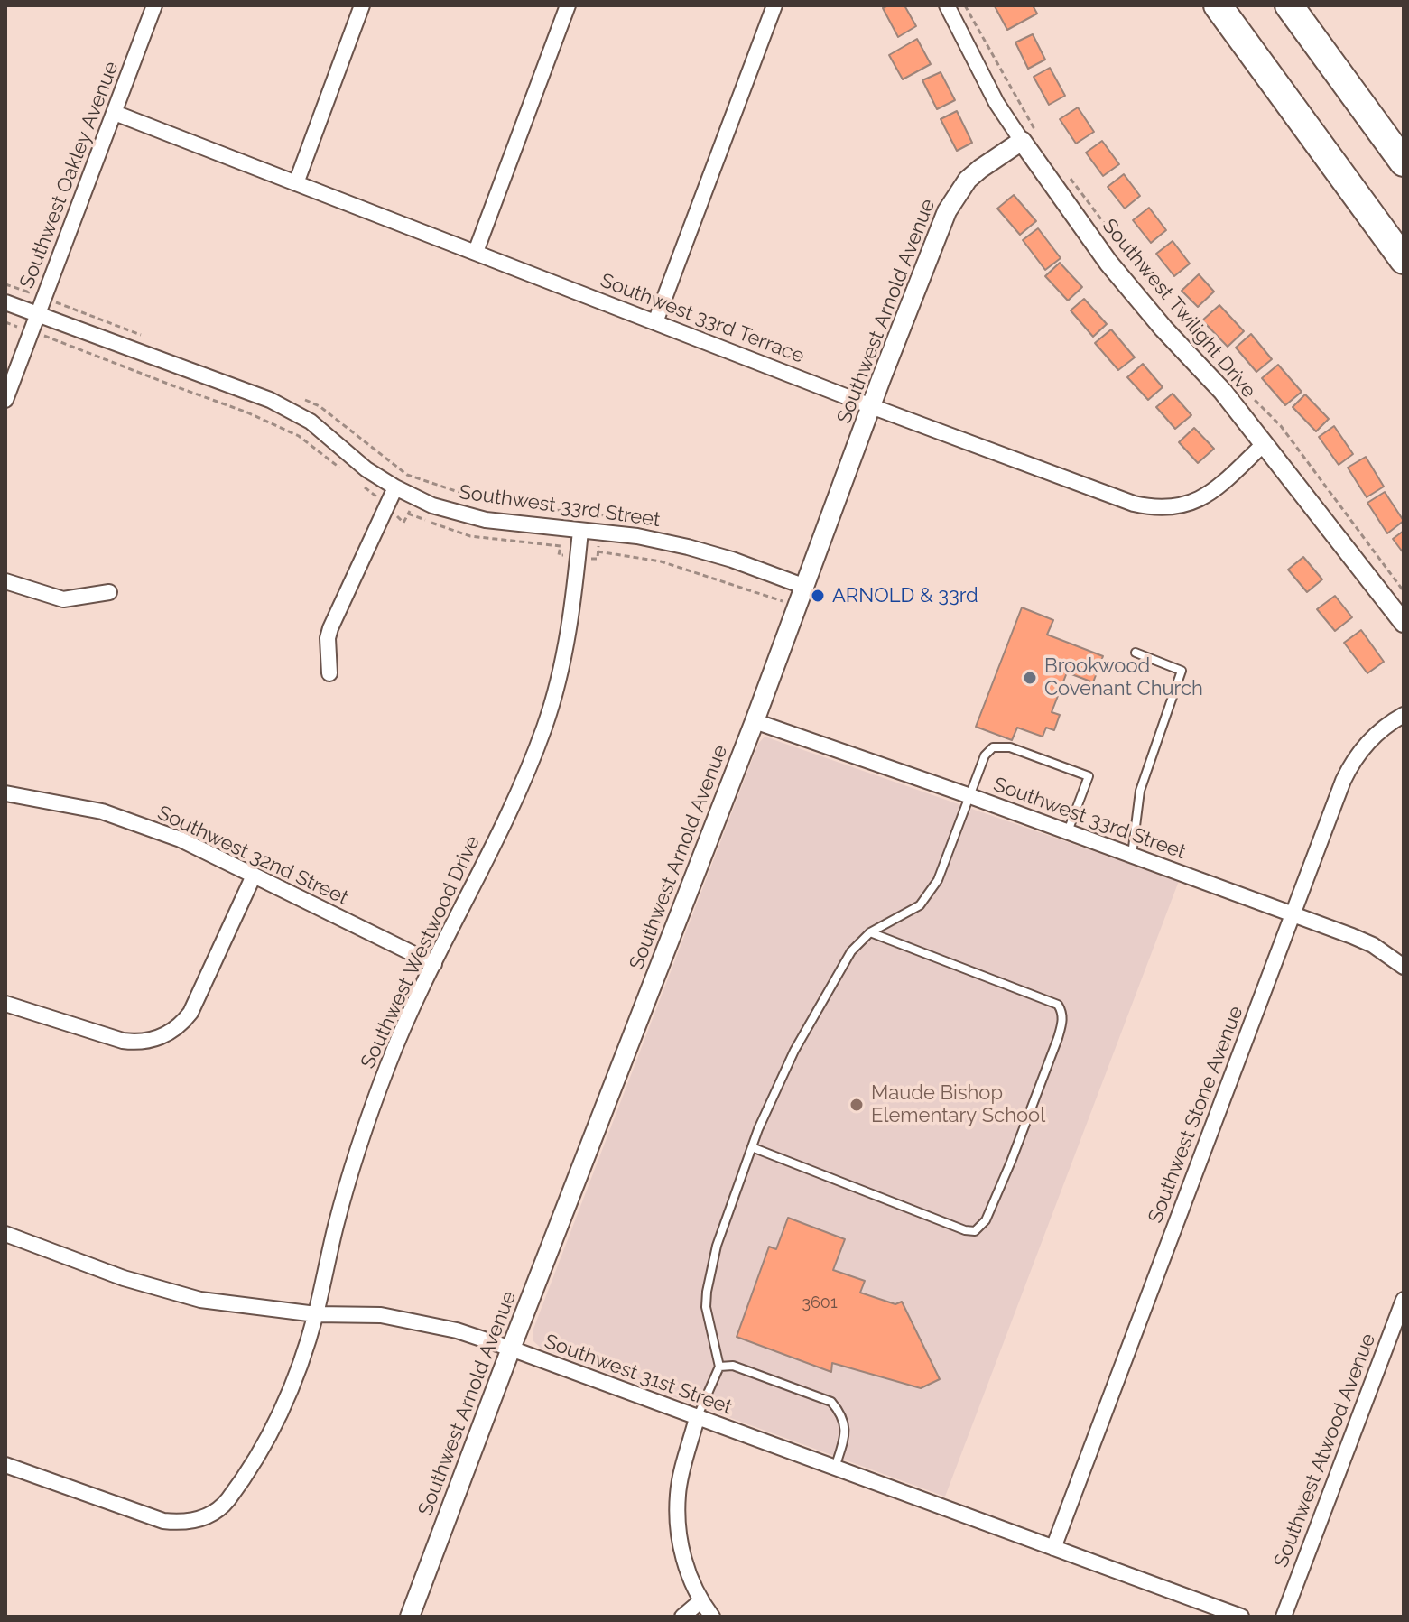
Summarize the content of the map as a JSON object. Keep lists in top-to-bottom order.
{
  "streets": {
    "street": [
      "Southwest Oakley Avenue",
      "Southwest Twilight Drive",
      "Southwest Arnold Avenue",
      "Southwest 33rd Terrace",
      "Southwest 33rd Street",
      "Southwest 32nd Street",
      "Southwest Westwood Drive",
      "Southwest Stone Avenue",
      "Southwest 31st Street",
      "Southwest Atwood Avenue"
    ]
  },
  "crossings": [
    ["Southwest Oakley Avenue", "Southwest 33rd Terrace"],
    ["Southwest Oakley Avenue", "Southwest 33rd Street"],
    ["Southwest Twilight Drive", "Southwest Arnold Avenue"],
    ["Southwest Twilight Drive", "Southwest 33rd Terrace"],
    ["Southwest Arnold Avenue", "Southwest 33rd Terrace"],
    ["Southwest Arnold Avenue", "Southwest 33rd Street"],
    ["Southwest Arnold Avenue", "Southwest 31st Street"],
    ["Southwest 33rd Street", "Southwest Westwood Drive"],
    ["Southwest 33rd Street", "Southwest Stone Avenue"],
    ["Southwest 32nd Street", "Southwest Westwood Drive"],
    ["Southwest Westwood Drive", "Southwest 31st Street"],
    ["Southwest Stone Avenue", "Southwest 31st Street"]
  ],
  "places": ["ARNOLD & 33rd", "Brookwood Covenant Church", "Maude Bishop Elementary School"],
  "house_numbers": ["3601"]
}
